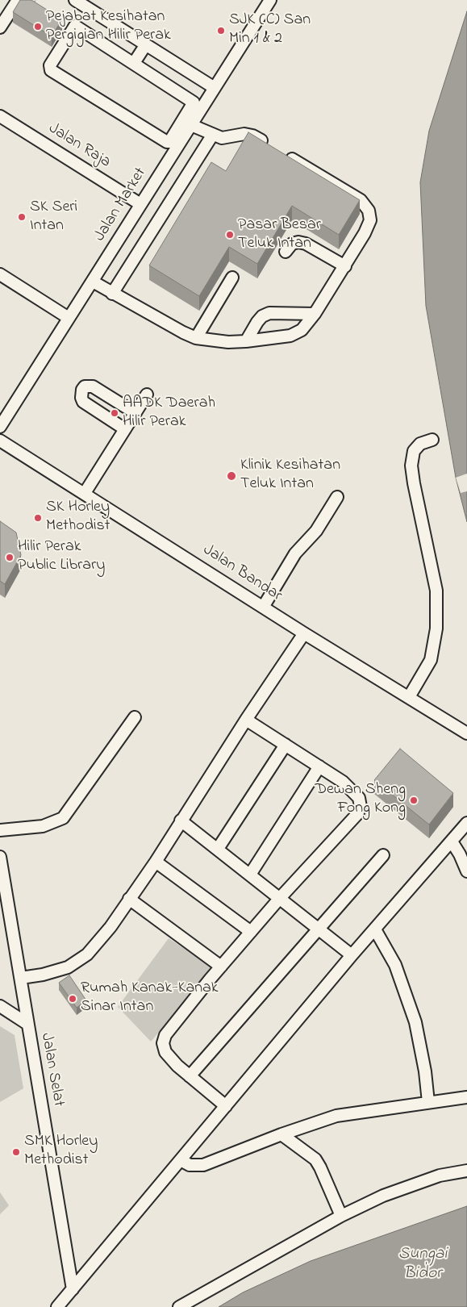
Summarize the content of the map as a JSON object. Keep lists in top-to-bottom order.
{
  "streets": {
    "street": [
      "Jalan Raja",
      "Jalan Market",
      "Jalan Bandar",
      "Jalan Selat"
    ]
  },
  "crossings": [
    ["Jalan Raja", "Jalan Market"]
  ],
  "water": ["Sungai Bidor"],
  "places": [
    "Pejabat Kesihatan Pergigian Hilir Perak",
    "SJK (C) San Min 1 & 2",
    "SK Seri Intan",
    "Pasar Besar Teluk Intan",
    "AADK Daerah Hilir Perak",
    "Klinik Kesihatan Teluk Intan",
    "SK Horley Methodist",
    "Hilir Perak Public Library",
    "Dewan Sheng Fong Kong",
    "Rumah Kanak-Kanak Sinar Intan",
    "SMK Horley Methodist"
  ]
}
